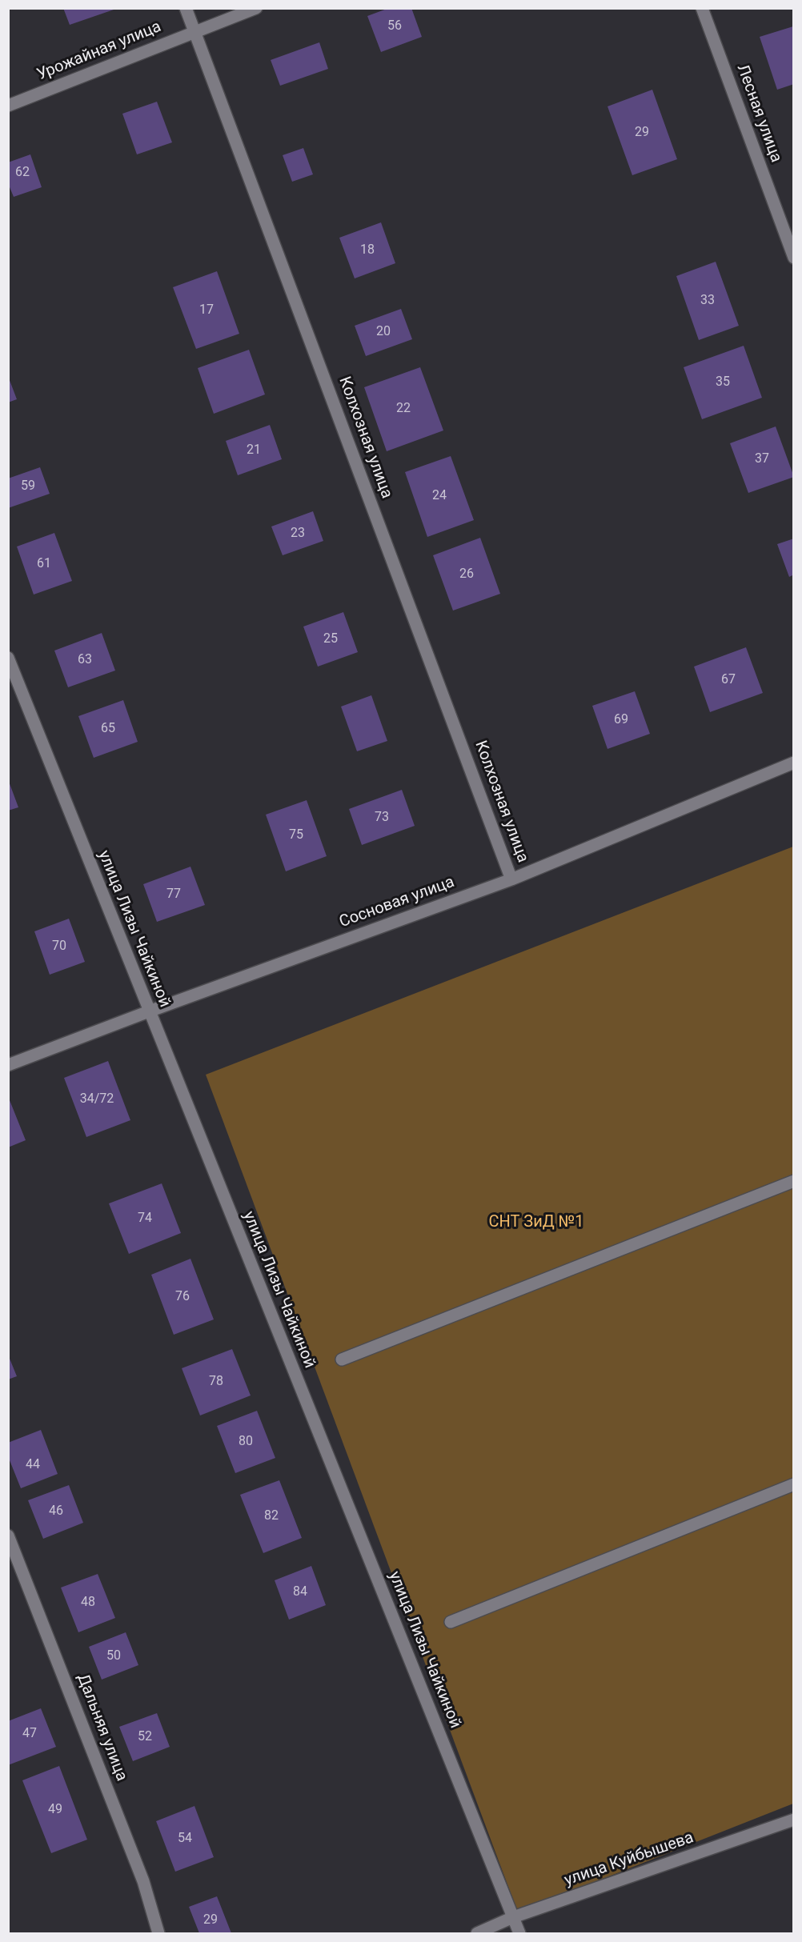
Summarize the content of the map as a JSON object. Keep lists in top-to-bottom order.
{
  "streets": {
    "street": [
      "Урожайная улица",
      "Лесная улица",
      "Колхозная улица",
      "Сосновая улица",
      "улица Лизы Чайкиной",
      "Дальняя улица",
      "улица Куйбышева"
    ]
  },
  "crossings": [
    ["Урожайная улица", "Колхозная улица"],
    ["Колхозная улица", "Сосновая улица"],
    ["Сосновая улица", "улица Лизы Чайкиной"],
    ["улица Лизы Чайкиной", "улица Куйбышева"]
  ],
  "parks": ["СНТ ЗиД №1"],
  "house_numbers": [
    "56",
    "29",
    "62",
    "18",
    "33",
    "17",
    "20",
    "35",
    "22",
    "21",
    "37",
    "59",
    "24",
    "23",
    "61",
    "26",
    "25",
    "63",
    "67",
    "69",
    "65",
    "73",
    "75",
    "77",
    "70",
    "34/72",
    "74",
    "76",
    "78",
    "80",
    "44",
    "46",
    "82",
    "84",
    "48",
    "50",
    "47",
    "52",
    "49",
    "54",
    "29"
  ]
}
